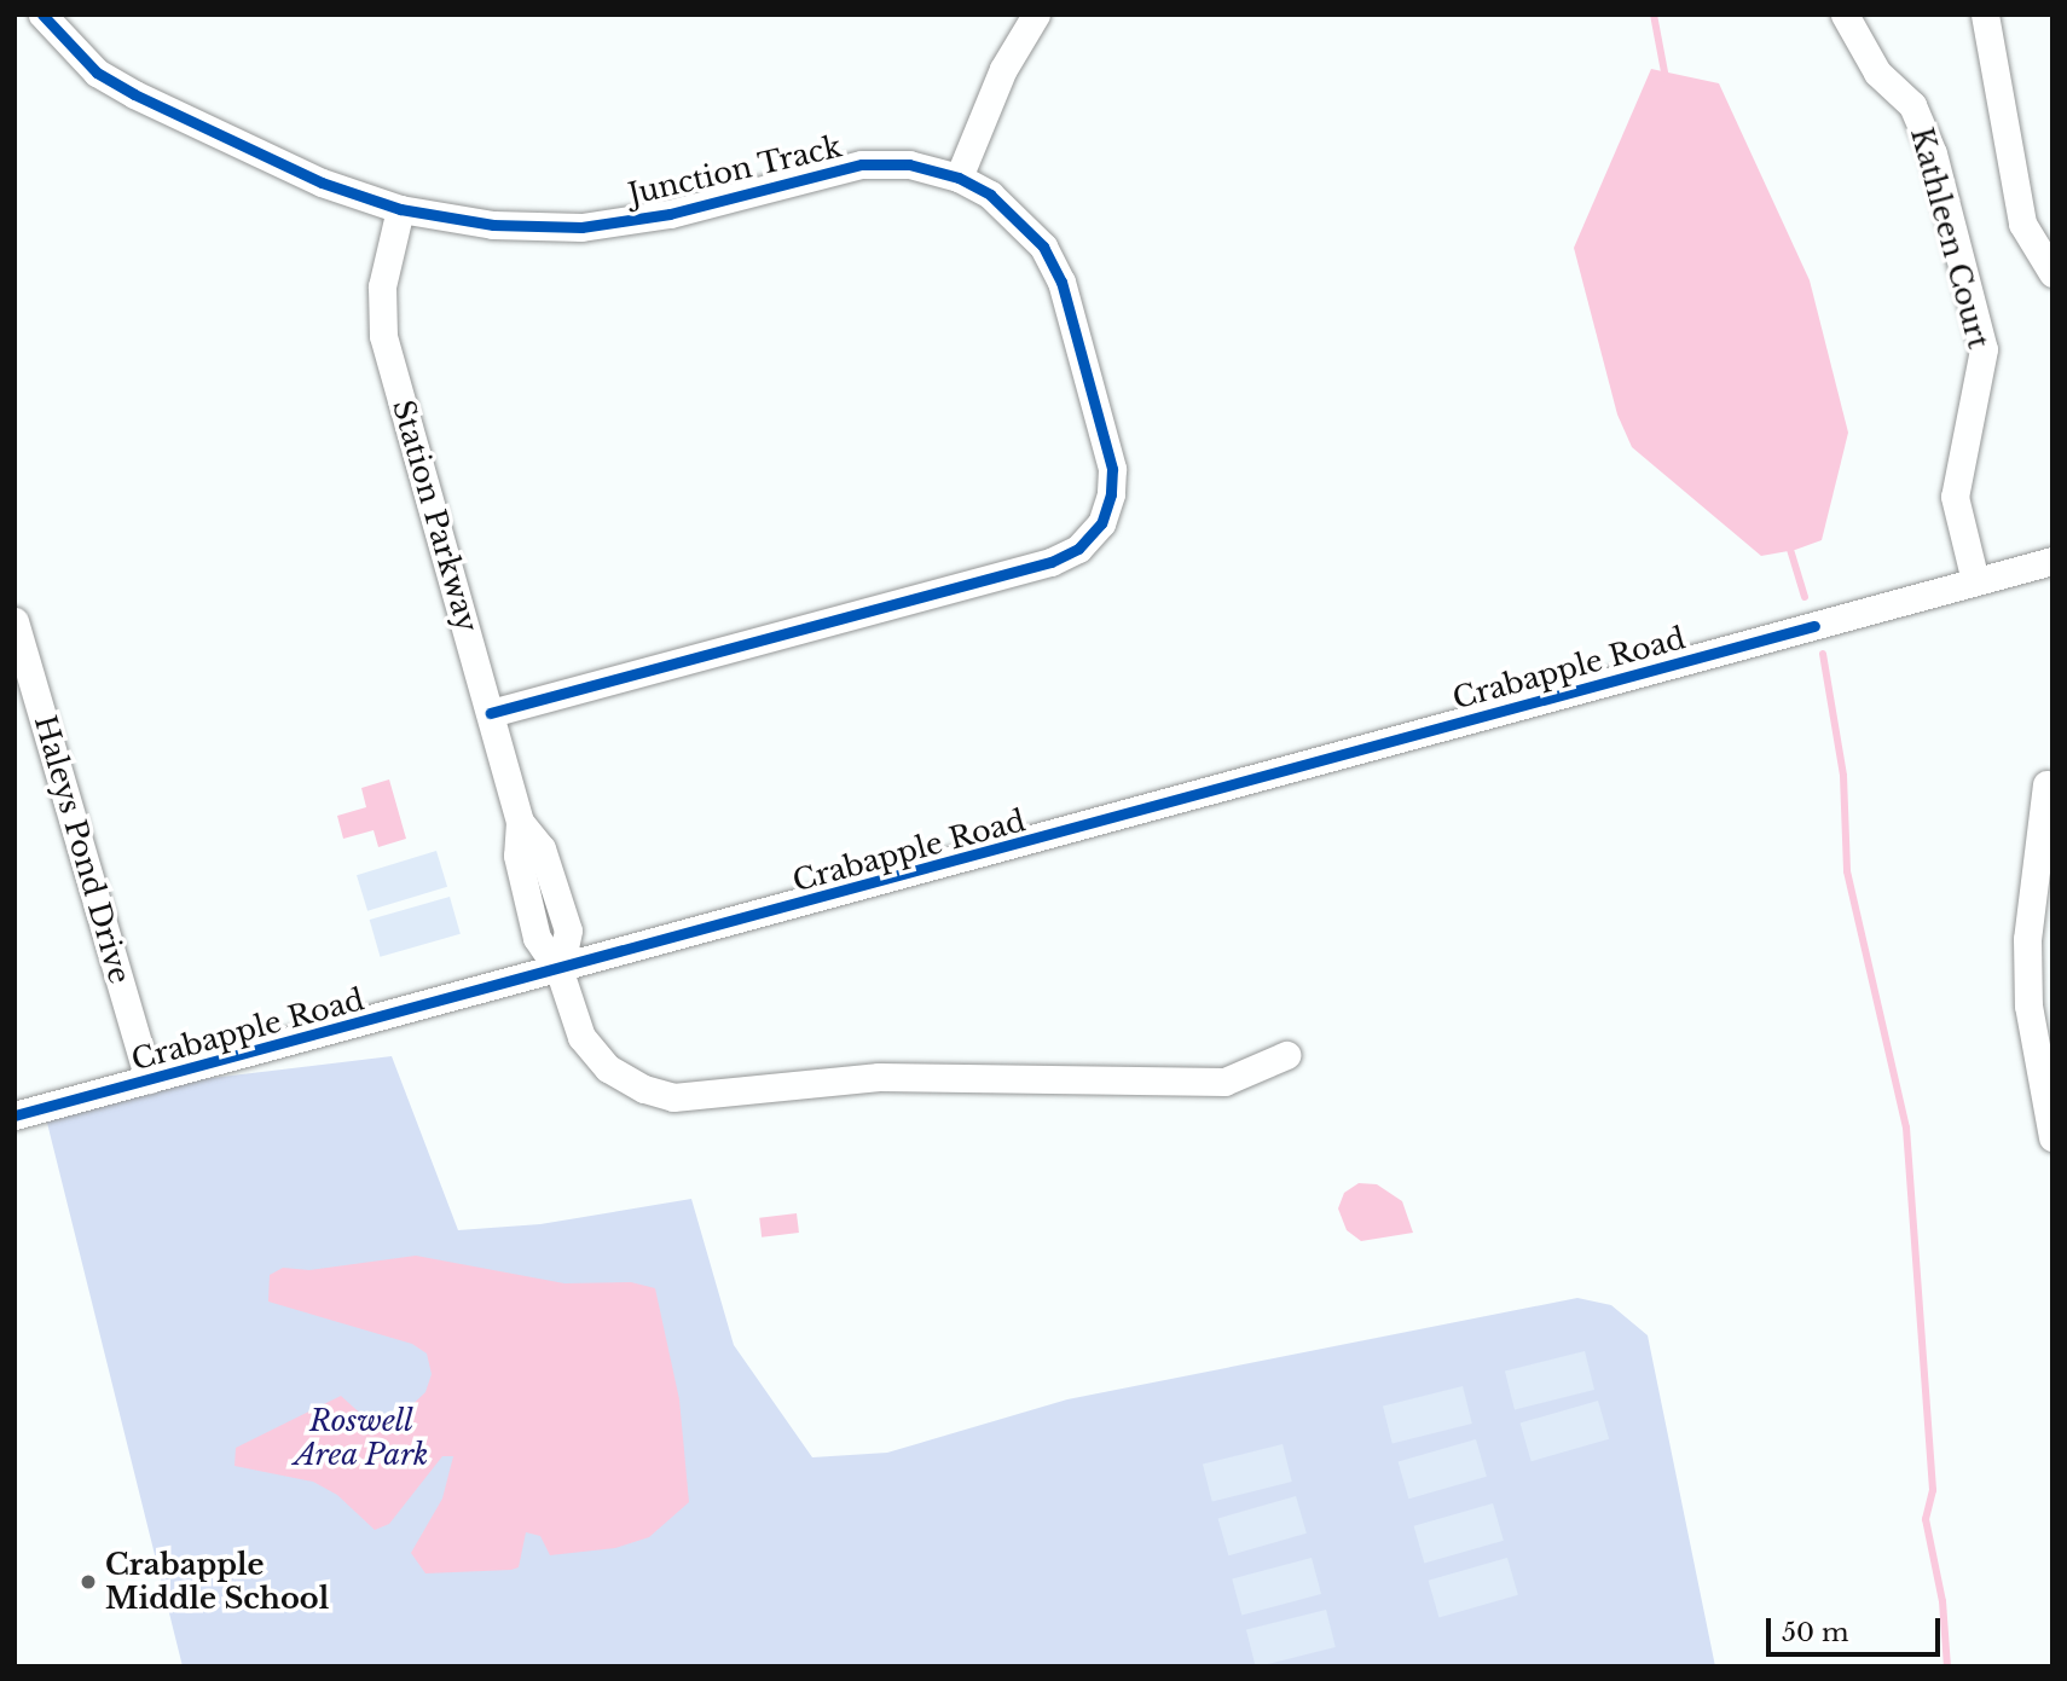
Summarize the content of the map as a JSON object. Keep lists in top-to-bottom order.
{
  "streets": {
    "street": [
      "Junction Track",
      "Kathleen Court",
      "Station Parkway",
      "Crabapple Road",
      "Haleys Pond Drive"
    ]
  },
  "crossings": [
    ["Junction Track", "Station Parkway"],
    ["Kathleen Court", "Crabapple Road"],
    ["Station Parkway", "Crabapple Road"],
    ["Crabapple Road", "Haleys Pond Drive"]
  ],
  "parks": ["Roswell Area Park"],
  "places": ["Crabapple Middle School"],
  "scale_bar": "50 m"
}
